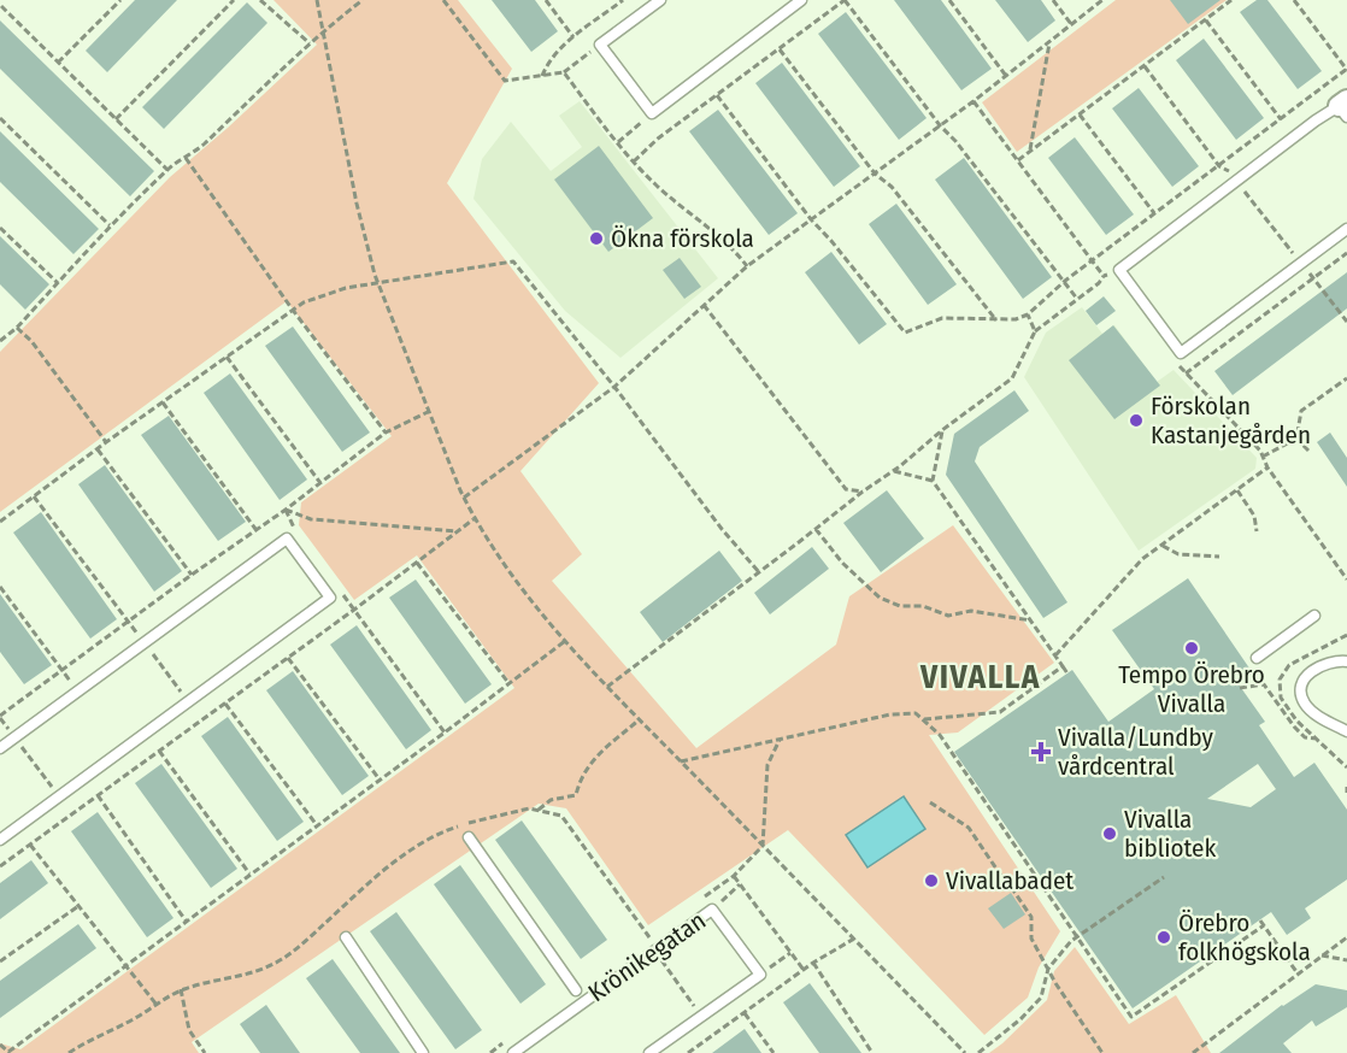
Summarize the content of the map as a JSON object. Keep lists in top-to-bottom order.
{
  "streets": {
    "lane": ["Krönikegatan"]
  },
  "districts": ["VIVALLA"],
  "places": {
    "other": [
      "Ökna förskola",
      "Förskolan Kastanjegården",
      "Tempo Örebro Vivalla",
      "Vivalla bibliotek",
      "Vivallabadet",
      "Örebro folkhögskola"
    ],
    "health": ["Vivalla/Lundby vårdcentral"]
  }
}
